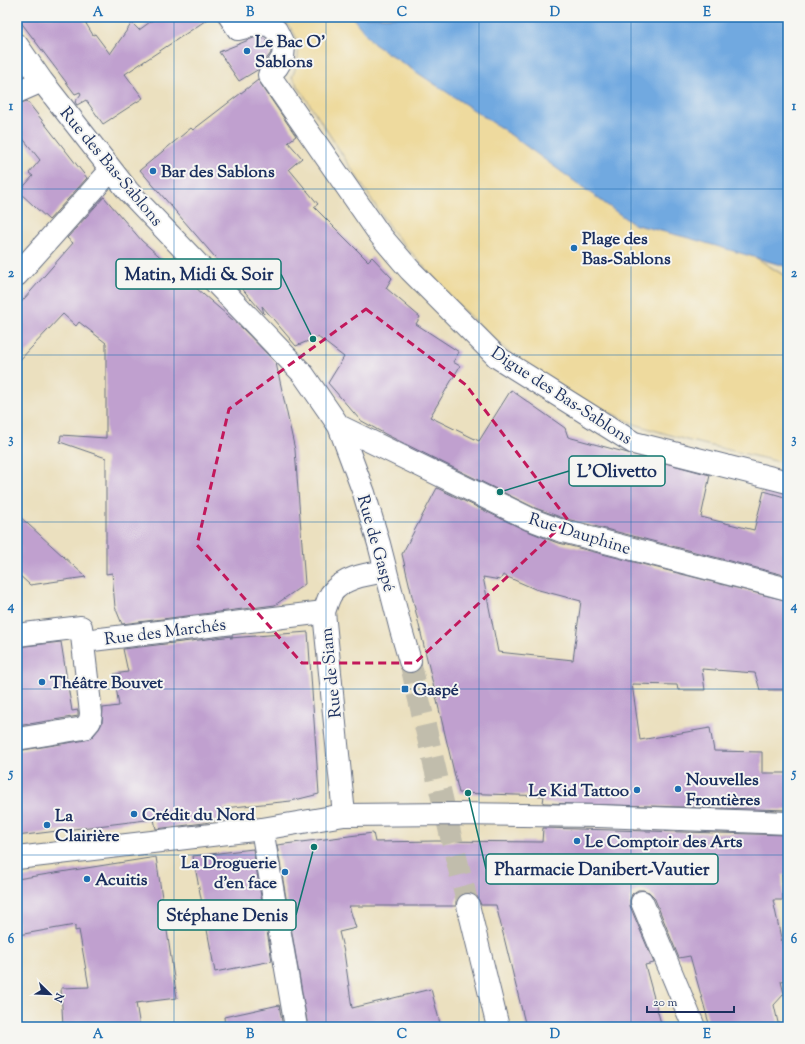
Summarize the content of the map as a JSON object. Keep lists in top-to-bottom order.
{
  "streets": {
    "street": [
      "Rue des Bas-Sablons",
      "Digue des Bas-Sablons",
      "Rue Dauphine",
      "Rue de Gaspé",
      "Rue des Marchés",
      "Rue de Siam"
    ]
  },
  "crossings": [
    ["Rue des Bas-Sablons", "Rue Dauphine"],
    ["Rue des Bas-Sablons", "Rue de Gaspé"],
    ["Rue Dauphine", "Rue de Gaspé"],
    ["Rue de Gaspé", "Rue de Siam"],
    ["Rue des Marchés", "Rue de Siam"]
  ],
  "places": {
    "other": [
      "Le Bac O' Sablons",
      "Bar des Sablons",
      "Plage des Bas-Sablons",
      "Matin, Midi & Soir",
      "L'Olivetto",
      "Théâtre Bouvet",
      "Nouvelles Frontières",
      "Le Kid Tattoo",
      "Pharmacie Danibert-Vautier",
      "Crédit du Nord",
      "La Clairière",
      "Le Comptoir des Arts",
      "Stéphane Denis",
      "La Droguerie d'en face",
      "Acuitis"
    ],
    "transit": ["Gaspé"]
  },
  "scale_bar": "20 m",
  "north": "bottom right",
  "grid": {
    "columns": [
      "A",
      "B",
      "C",
      "D",
      "E"
    ],
    "rows": [
      "1",
      "2",
      "3",
      "4",
      "5",
      "6"
    ]
  }
}
